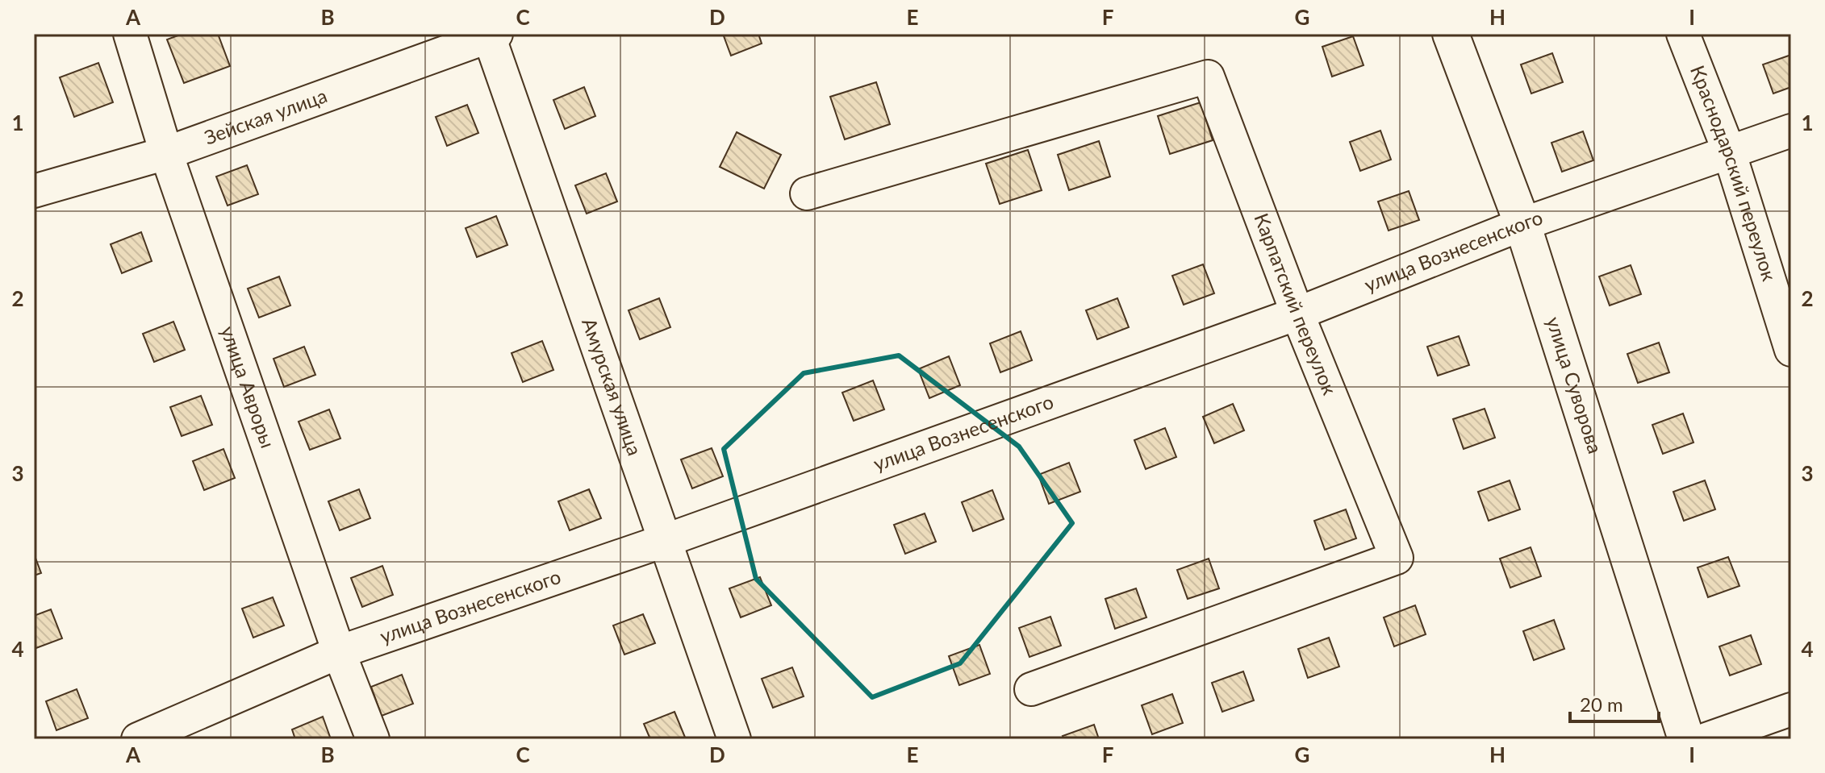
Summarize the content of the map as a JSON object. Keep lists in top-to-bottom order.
{
  "streets": {
    "main road": ["улица Суворова"],
    "street": [
      "Зейская улица",
      "Краснодарский переулок",
      "улица Вознесенского",
      "Карпатский переулок",
      "Амурская улица",
      "улица Авроры"
    ]
  },
  "crossings": [
    ["Зейская улица", "Амурская улица"],
    ["Зейская улица", "улица Авроры"],
    ["Краснодарский переулок", "улица Вознесенского"],
    ["улица Вознесенского", "Карпатский переулок"],
    ["улица Вознесенского", "улица Суворова"],
    ["улица Вознесенского", "Амурская улица"],
    ["улица Вознесенского", "улица Авроры"]
  ],
  "scale_bar": "20 m",
  "grid": {
    "columns": [
      "A",
      "B",
      "C",
      "D",
      "E",
      "F",
      "G",
      "H",
      "I"
    ],
    "rows": [
      "1",
      "2",
      "3",
      "4"
    ]
  }
}
